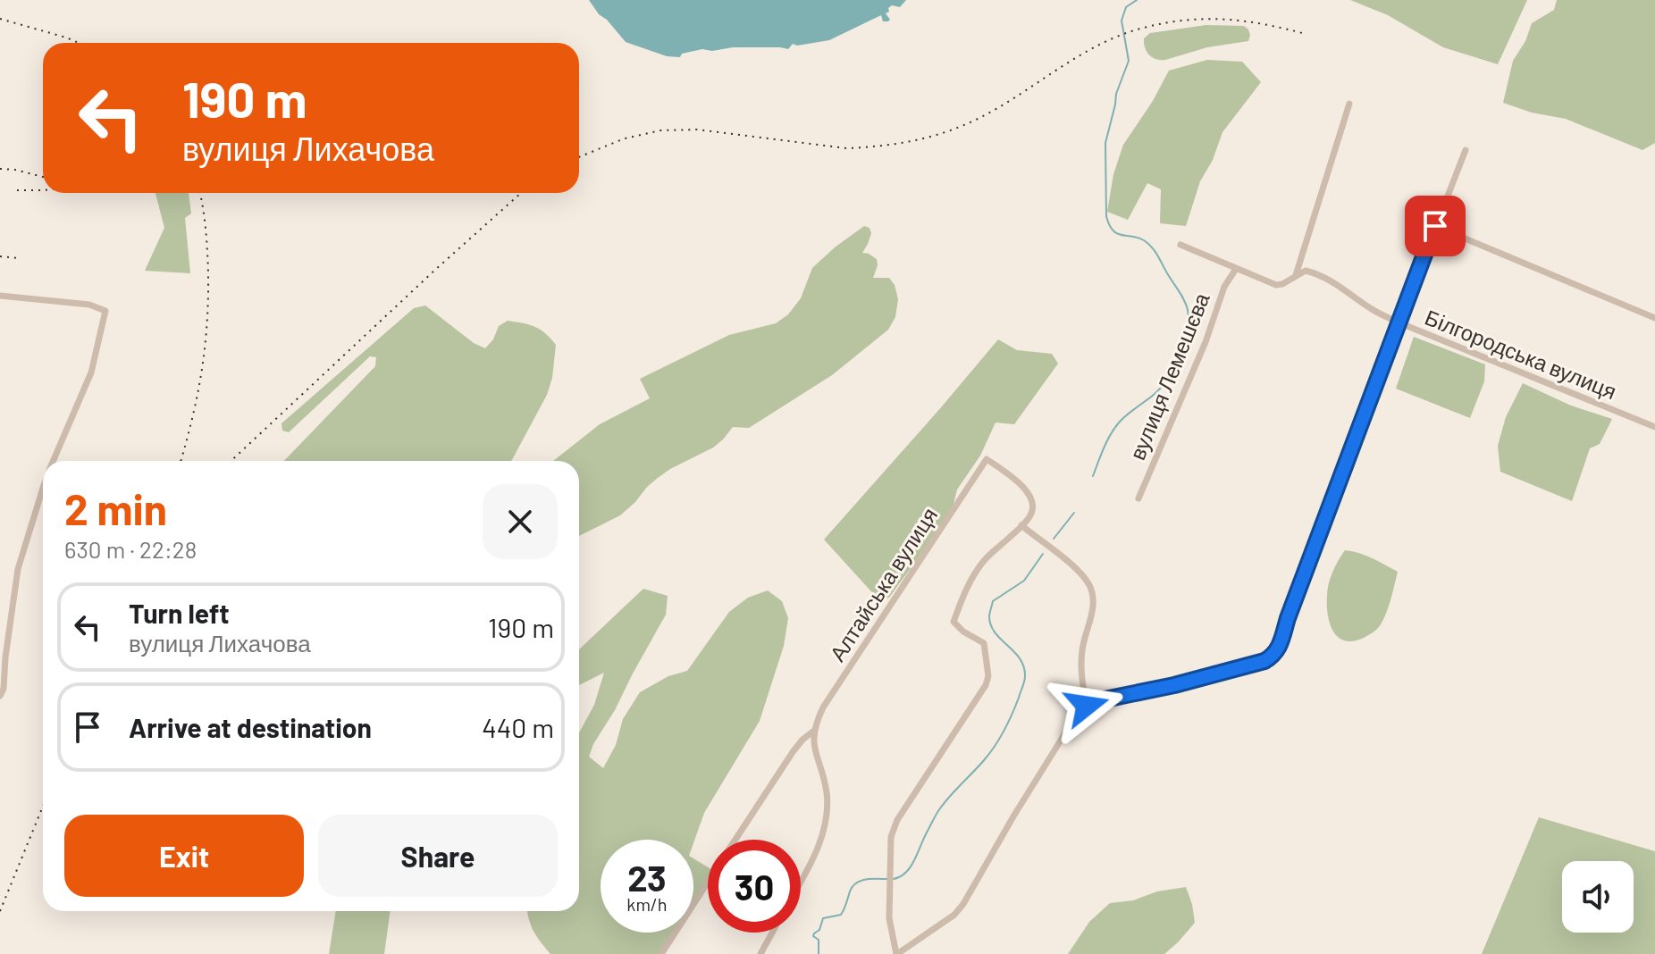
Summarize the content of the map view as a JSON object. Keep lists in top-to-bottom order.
{
  "streets": {
    "street": ["Білгородська вулиця", "вулиця Лемешєва", "Алтайська вулиця"]
  },
  "page": {
    "turn": ["190 m", "вулиця Лихачова"],
    "heading": ["2 min", "630 m · 22:28"],
    "list": [
      {
        "name": "Turn left",
        "note": "вулиця Лихачова",
        "value": "190 m"
      },
      {
        "name": "Arrive at destination",
        "value": "440 m"
      }
    ],
    "buttons": ["Exit", "Share"],
    "speed": "23 km/h",
    "limit": "30"
  }
}
